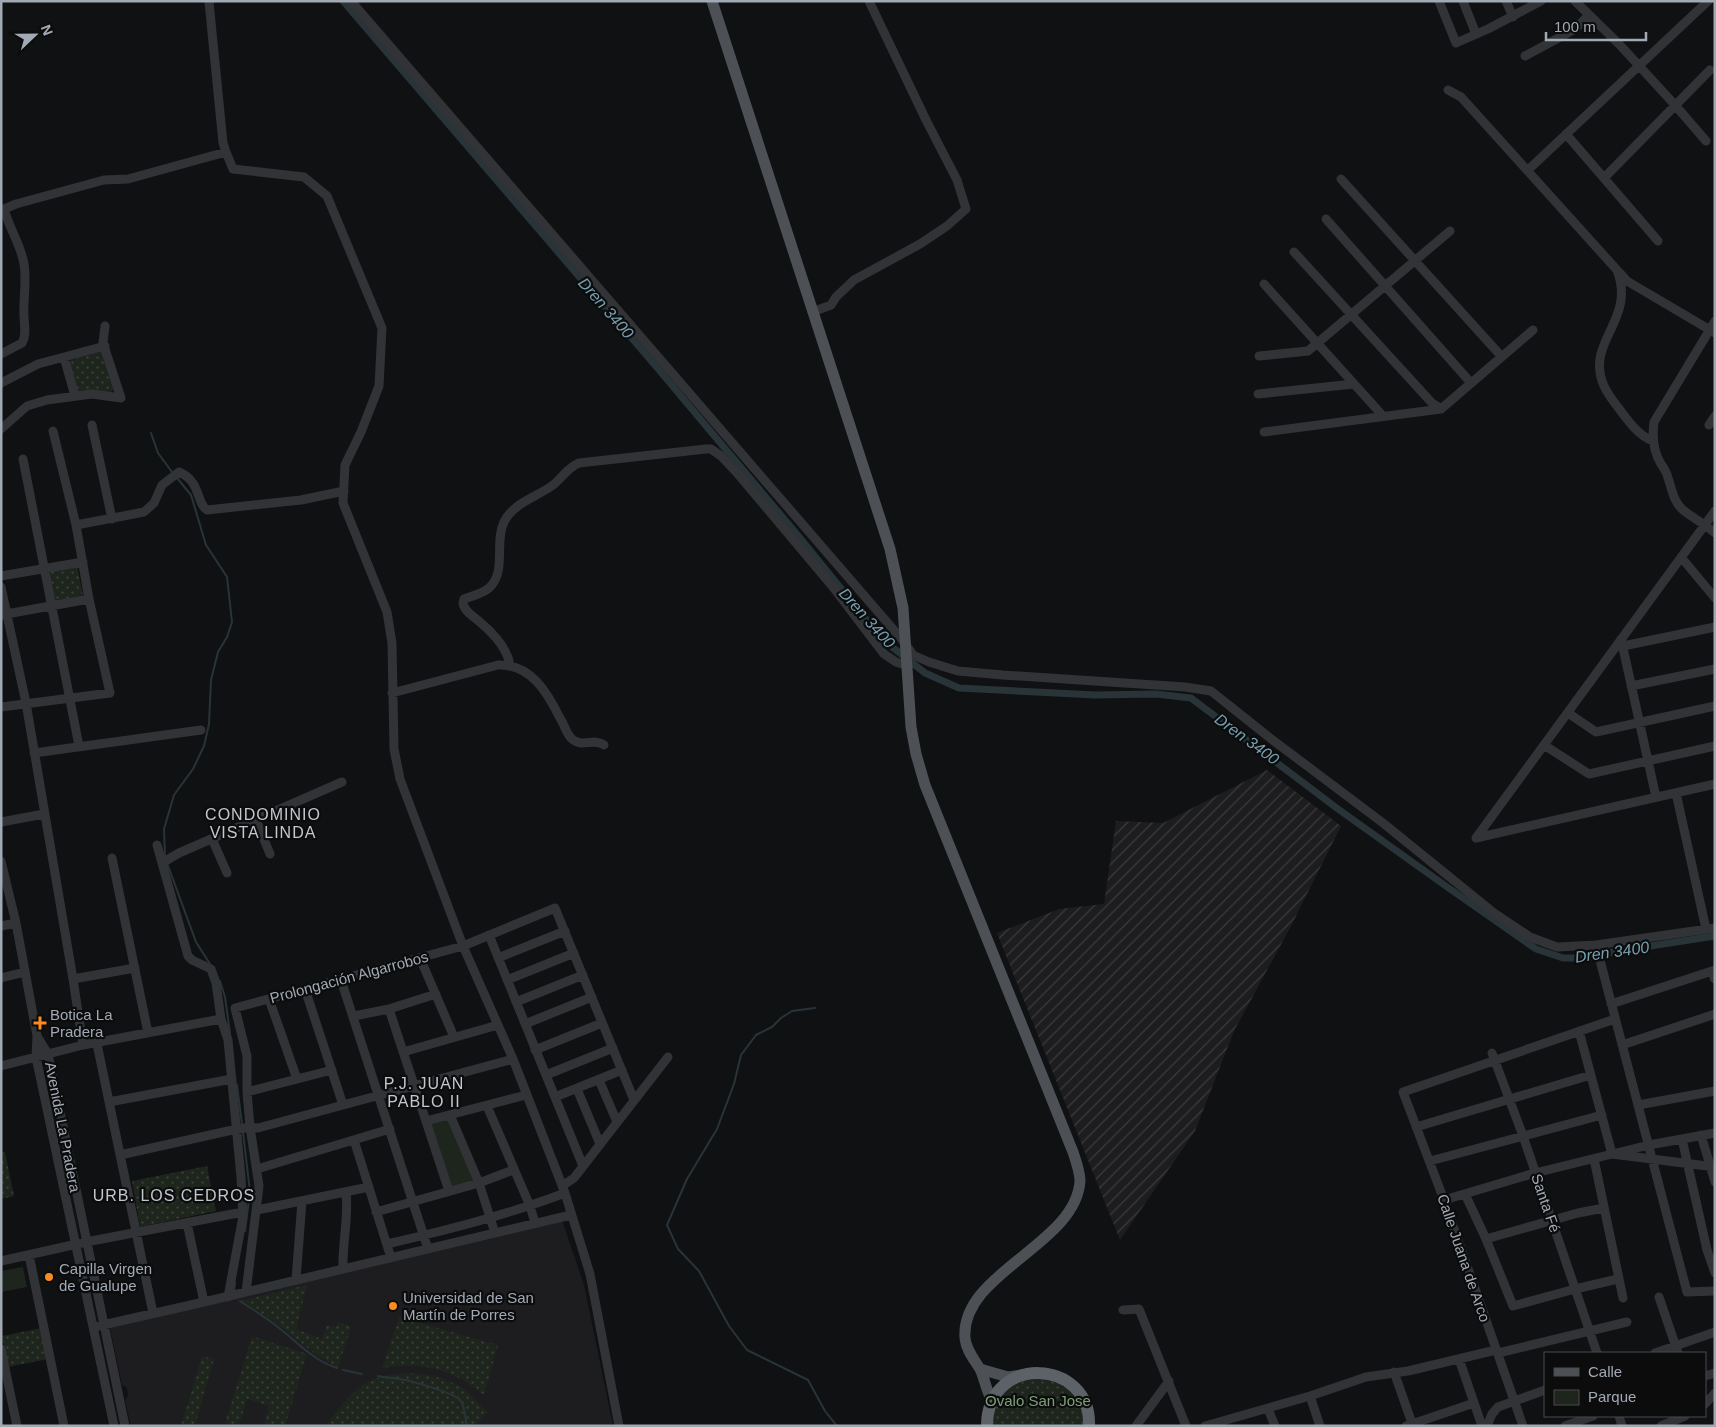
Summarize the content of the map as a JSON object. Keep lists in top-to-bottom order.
{
  "streets": {
    "street": [
      "Prolongación Algarrobos",
      "Avenida La Pradera",
      "Santa Fé",
      "Calle Juana de Arco"
    ]
  },
  "crossings": [
    ["Santa Fé", "Calle Juana de Arco"]
  ],
  "districts": ["CONDOMINIO VISTA LINDA", "P.J. JUAN PABLO II", "URB. LOS CEDROS"],
  "water": ["Dren 3400"],
  "parks": ["Ovalo San Jose"],
  "places": {
    "health": ["Botica La Pradera"],
    "other": ["Capilla Virgen de Gualupe", "Universidad de San Martín de Porres"]
  },
  "legend": ["Calle", "Parque"],
  "scale_bar": "100 m",
  "north": "right"
}
